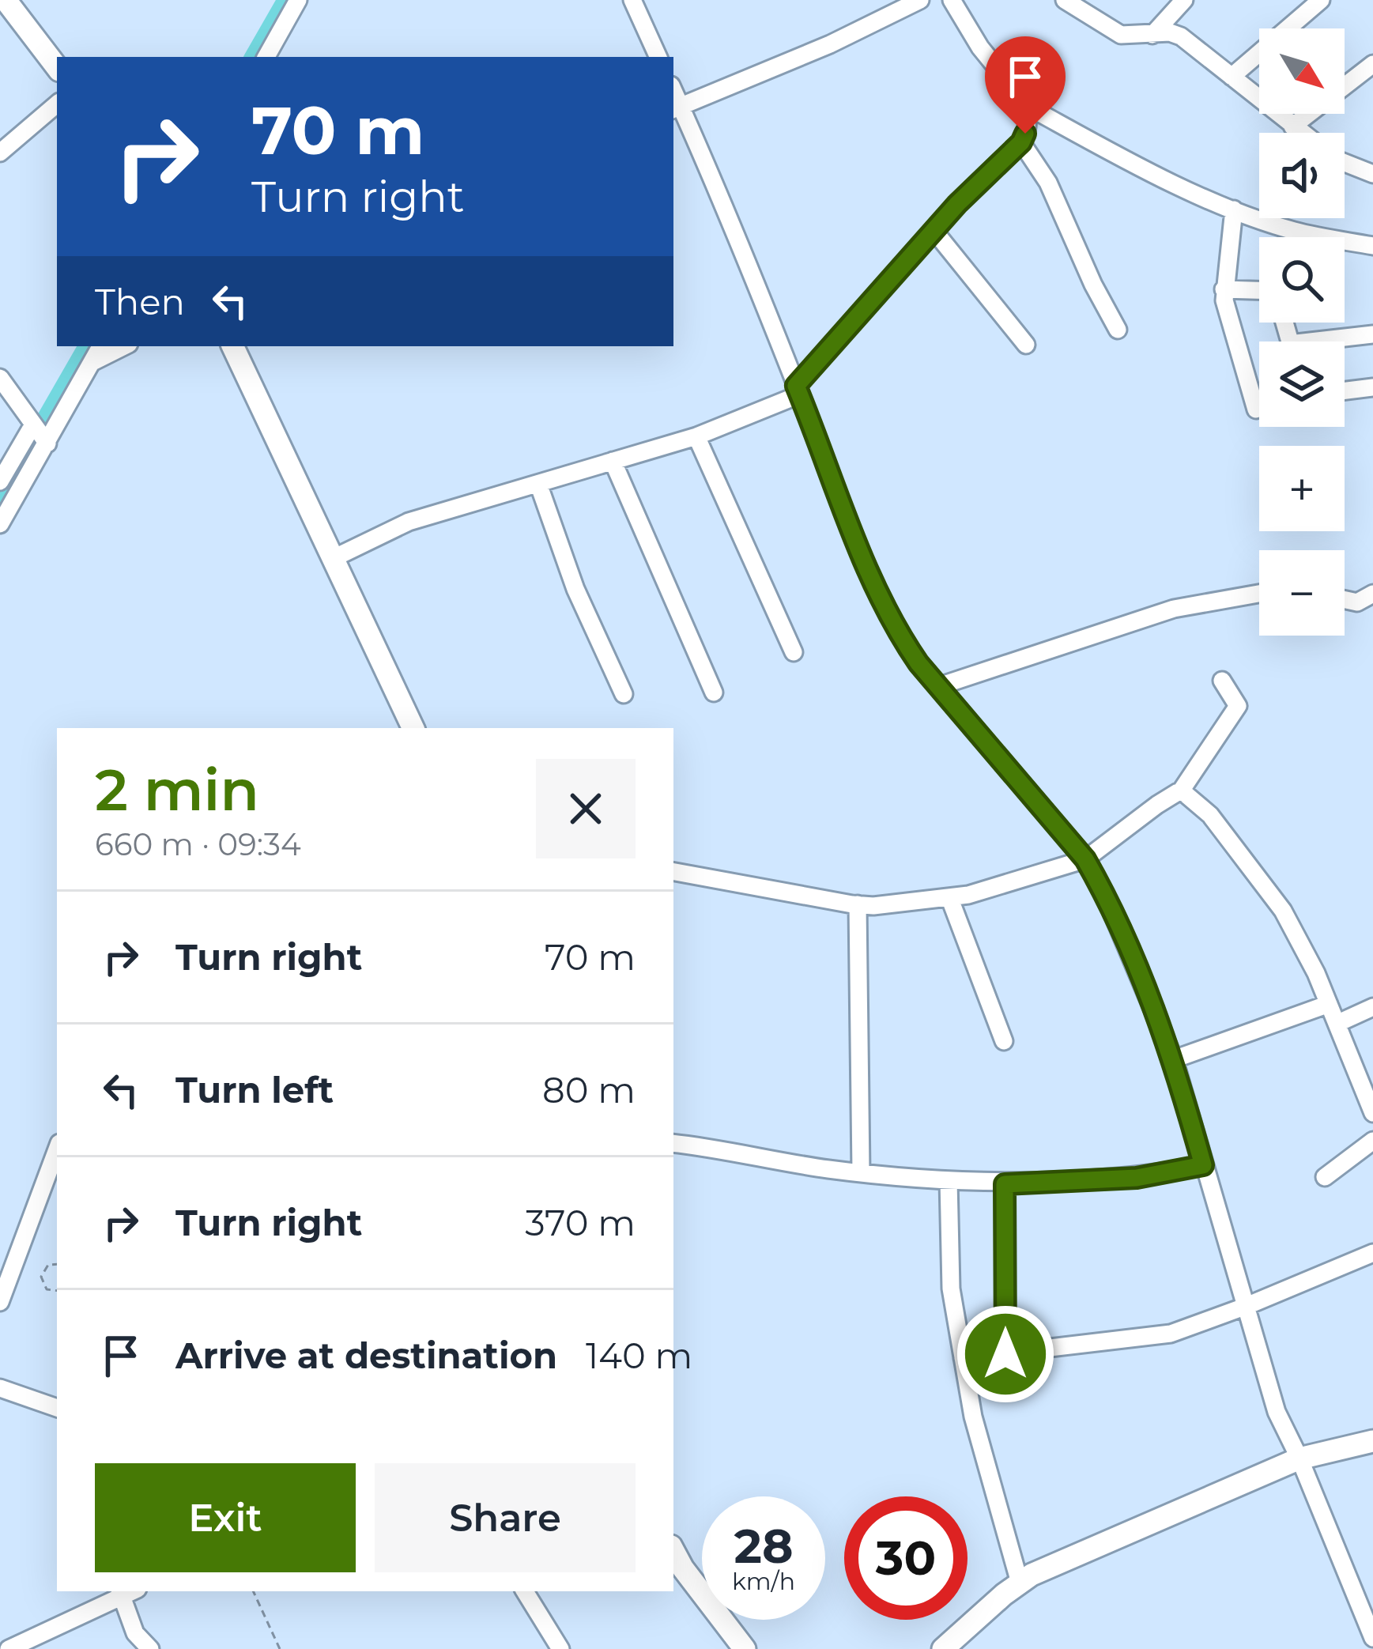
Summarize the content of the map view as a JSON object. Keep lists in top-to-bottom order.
{
  "north": "bottom right",
  "page": {
    "map_buttons": ["+", "−"],
    "turn": ["70 m", "Turn right"],
    "then": "Then",
    "heading": ["2 min", "660 m · 09:34"],
    "list": [
      {
        "name": "Turn right",
        "value": "70 m"
      },
      {
        "name": "Turn left",
        "value": "80 m"
      },
      {
        "name": "Turn right",
        "value": "370 m"
      },
      {
        "name": "Arrive at destination",
        "value": "140 m"
      }
    ],
    "buttons": ["Exit", "Share"],
    "speed": "28 km/h",
    "limit": "30"
  }
}
